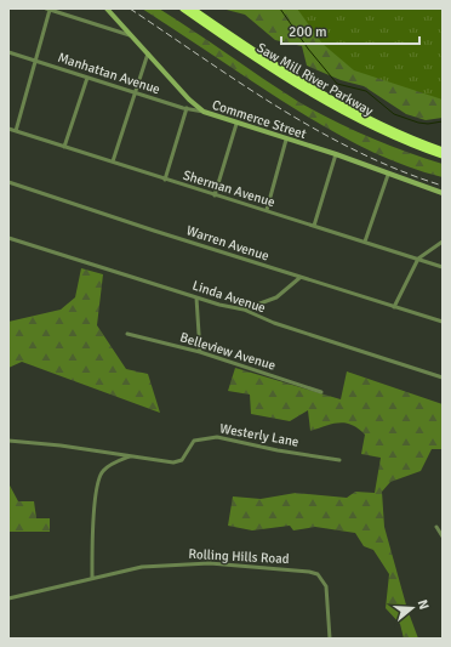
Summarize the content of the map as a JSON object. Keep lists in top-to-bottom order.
{
  "streets": {
    "highway": ["Saw Mill River Parkway"],
    "main road": ["Commerce Street"],
    "street": [
      "Manhattan Avenue",
      "Sherman Avenue",
      "Warren Avenue",
      "Linda Avenue",
      "Belleview Avenue",
      "Westerly Lane",
      "Rolling Hills Road"
    ]
  },
  "crossings": [
    ["Manhattan Avenue", "Commerce Street"]
  ],
  "scale_bar": "200 m",
  "north": "right"
}
